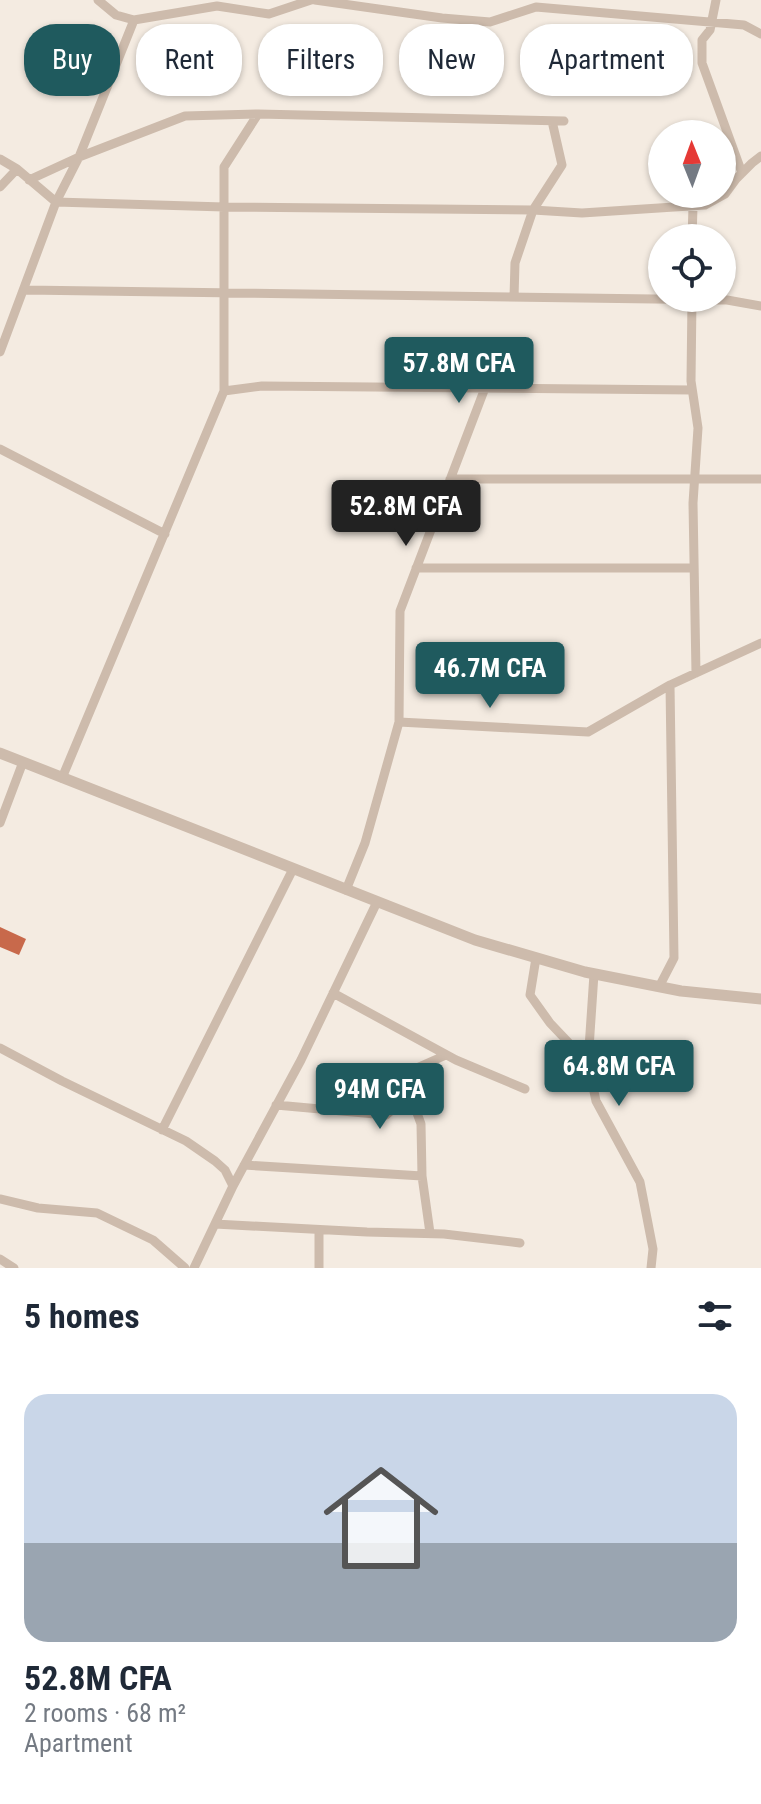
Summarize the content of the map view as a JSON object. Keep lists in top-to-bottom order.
{
  "north": "top",
  "page": {
    "chip": [
      "Buy",
      "Rent",
      "Filters",
      "New",
      "Apartment"
    ],
    "price": [
      "57.8M CFA",
      "52.8M CFA",
      "46.7M CFA",
      "64.8M CFA",
      "94M CFA"
    ],
    "heading": "5 homes",
    "list": [
      {
        "name": "52.8M CFA",
        "note": "2 rooms · 68 m² · Apartment"
      }
    ]
  }
}
